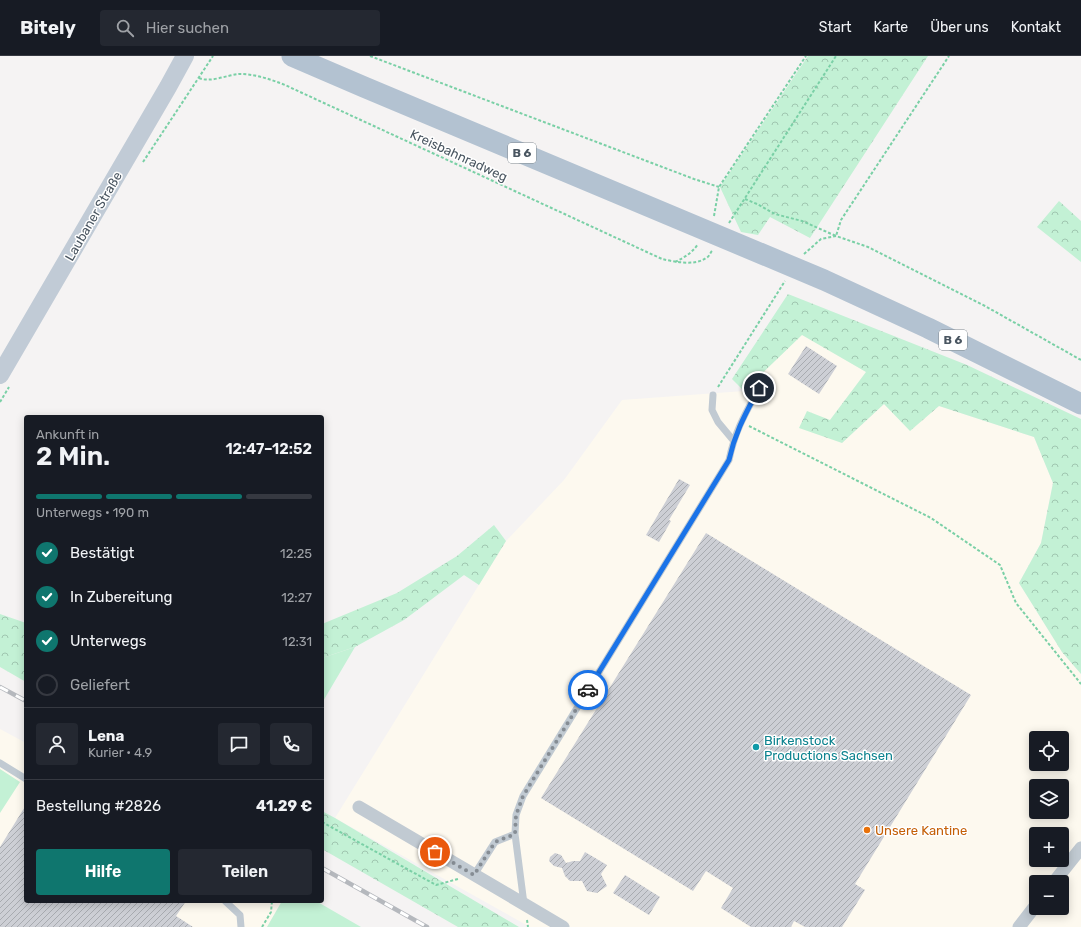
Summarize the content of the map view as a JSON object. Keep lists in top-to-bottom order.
{
  "streets": {
    "main road": ["B 6"],
    "street": ["Laubaner Straße"],
    "path": ["Kreisbahnradweg"]
  },
  "places": ["Birkenstock Productions Sachsen", "Unsere Kantine"],
  "page": {
    "header": "Bitely",
    "search": "Hier suchen",
    "nav": [
      "Start",
      "Karte",
      "Über uns",
      "Kontakt"
    ],
    "heading": ["2 Min.", "Ankunft in", "12:47–12:52"],
    "panel": [
      "Lena",
      "Kurier · 4.9",
      "Bestellung #2826",
      "41.29 €"
    ],
    "bar": "Unterwegs · 190 m",
    "list": [
      ["Bestätigt", "12:25"],
      ["In Zubereitung", "12:27"],
      ["Unterwegs", "12:31"],
      "Geliefert"
    ],
    "map_buttons": ["+", "−"],
    "buttons": ["Hilfe", "Teilen"]
  }
}
